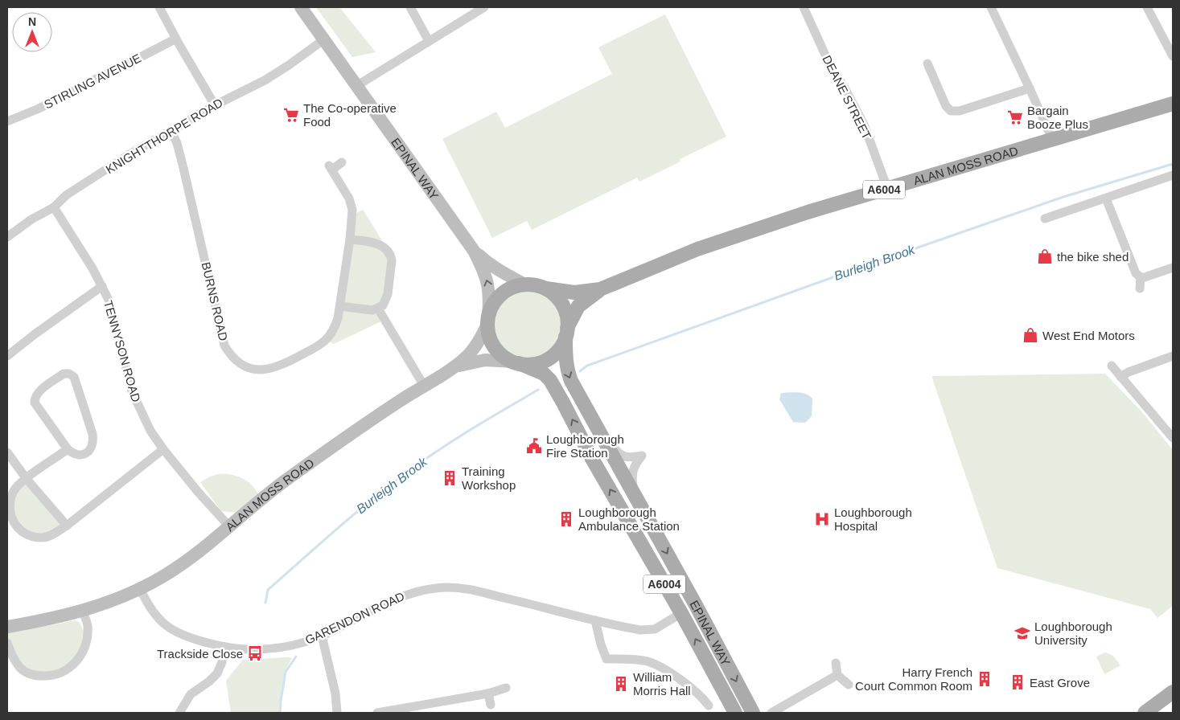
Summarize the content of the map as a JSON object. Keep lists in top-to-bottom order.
{
  "streets": {
    "main road": ["ALAN MOSS ROAD", "EPINAL WAY", "A6004"],
    "street": [
      "STIRLING AVENUE",
      "DEANE STREET",
      "KNIGHTTHORPE ROAD",
      "BURNS ROAD",
      "TENNYSON ROAD",
      "GARENDON ROAD"
    ]
  },
  "crossings": [
    ["DEANE STREET", "ALAN MOSS ROAD"],
    ["KNIGHTTHORPE ROAD", "EPINAL WAY"],
    ["KNIGHTTHORPE ROAD", "BURNS ROAD"],
    ["KNIGHTTHORPE ROAD", "TENNYSON ROAD"],
    ["ALAN MOSS ROAD", "EPINAL WAY"],
    ["ALAN MOSS ROAD", "A6004"],
    ["ALAN MOSS ROAD", "TENNYSON ROAD"],
    ["ALAN MOSS ROAD", "GARENDON ROAD"],
    ["EPINAL WAY", "A6004"],
    ["EPINAL WAY", "GARENDON ROAD"]
  ],
  "water": ["Burleigh Brook"],
  "places": {
    "supermarket": ["The Co-operative Food", "Bargain Booze Plus"],
    "shop": ["the bike shed", "West End Motors"],
    "public building": ["Loughborough Fire Station"],
    "building": [
      "Training Workshop",
      "Loughborough Ambulance Station",
      "Harry French Court Common Room",
      "East Grove",
      "William Morris Hall"
    ],
    "hospital": ["Loughborough Hospital"],
    "school or university": ["Loughborough University"],
    "bus stop": ["Trackside Close"]
  },
  "north": "top"
}
